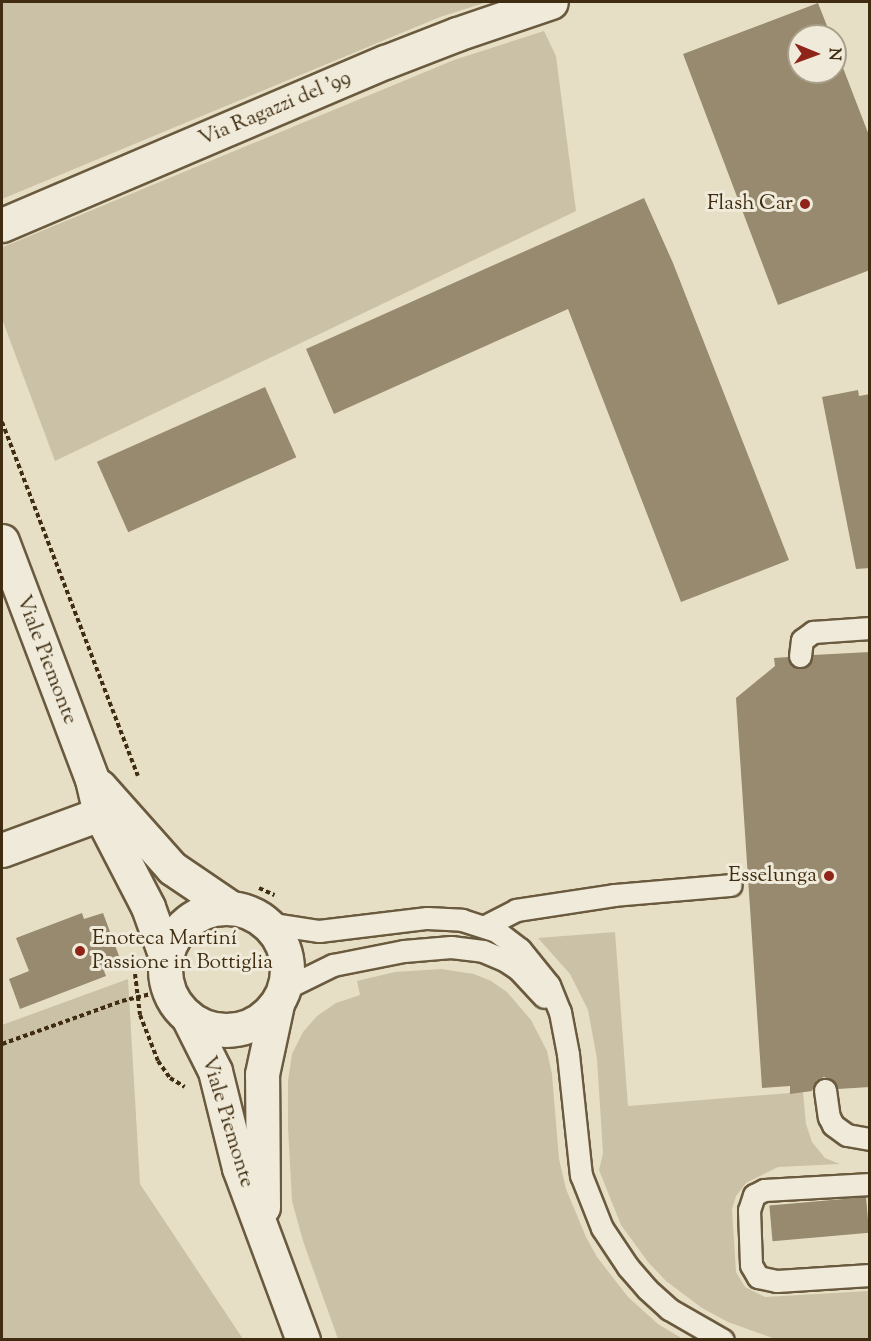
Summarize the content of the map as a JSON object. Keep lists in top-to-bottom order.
{
  "streets": {
    "street": ["Via Ragazzi del '99", "Viale Piemonte"]
  },
  "places": ["Flash Car", "Esselunga", "Enoteca Martiní Passione in Bottiglia"],
  "north": "right"
}
